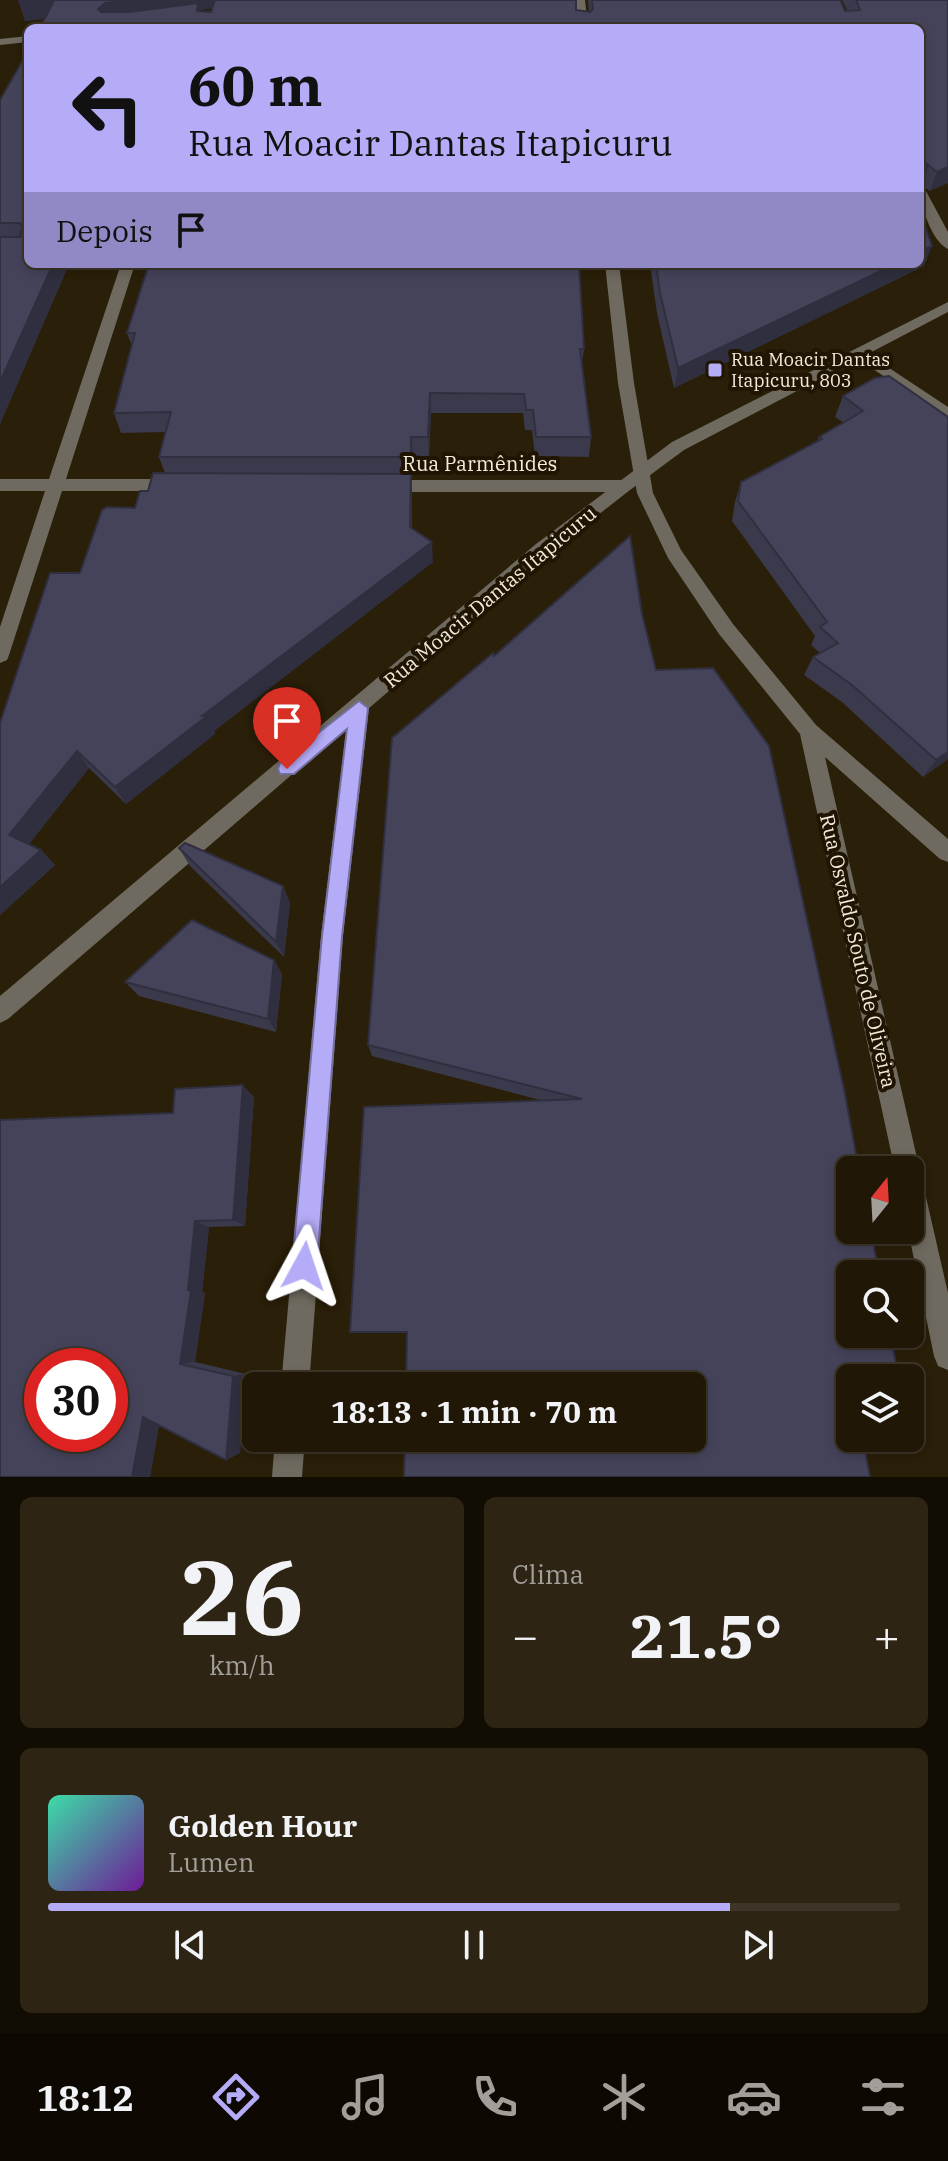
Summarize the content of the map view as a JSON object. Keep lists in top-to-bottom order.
{
  "streets": {
    "street": ["Rua Parmênides", "Rua Moacir Dantas Itapicuru", "Rua Osvaldo Souto de Oliveira"]
  },
  "crossings": [
    ["Rua Parmênides", "Rua Moacir Dantas Itapicuru"]
  ],
  "places": {
    "transit": ["Rua Moacir Dantas Itapicuru, 803"]
  },
  "north": "top",
  "page": {
    "turn": ["60 m", "Rua Moacir Dantas Itapicuru"],
    "then": "Depois",
    "limit": "30",
    "trip": "18:13 · 1 min · 70 m",
    "tile": [
      ["26", "km/h"],
      "Clima"
    ],
    "heat": ["−", "21.5°", "+"],
    "song": ["Golden Hour", "Lumen"],
    "tabs": "18:12"
  }
}
